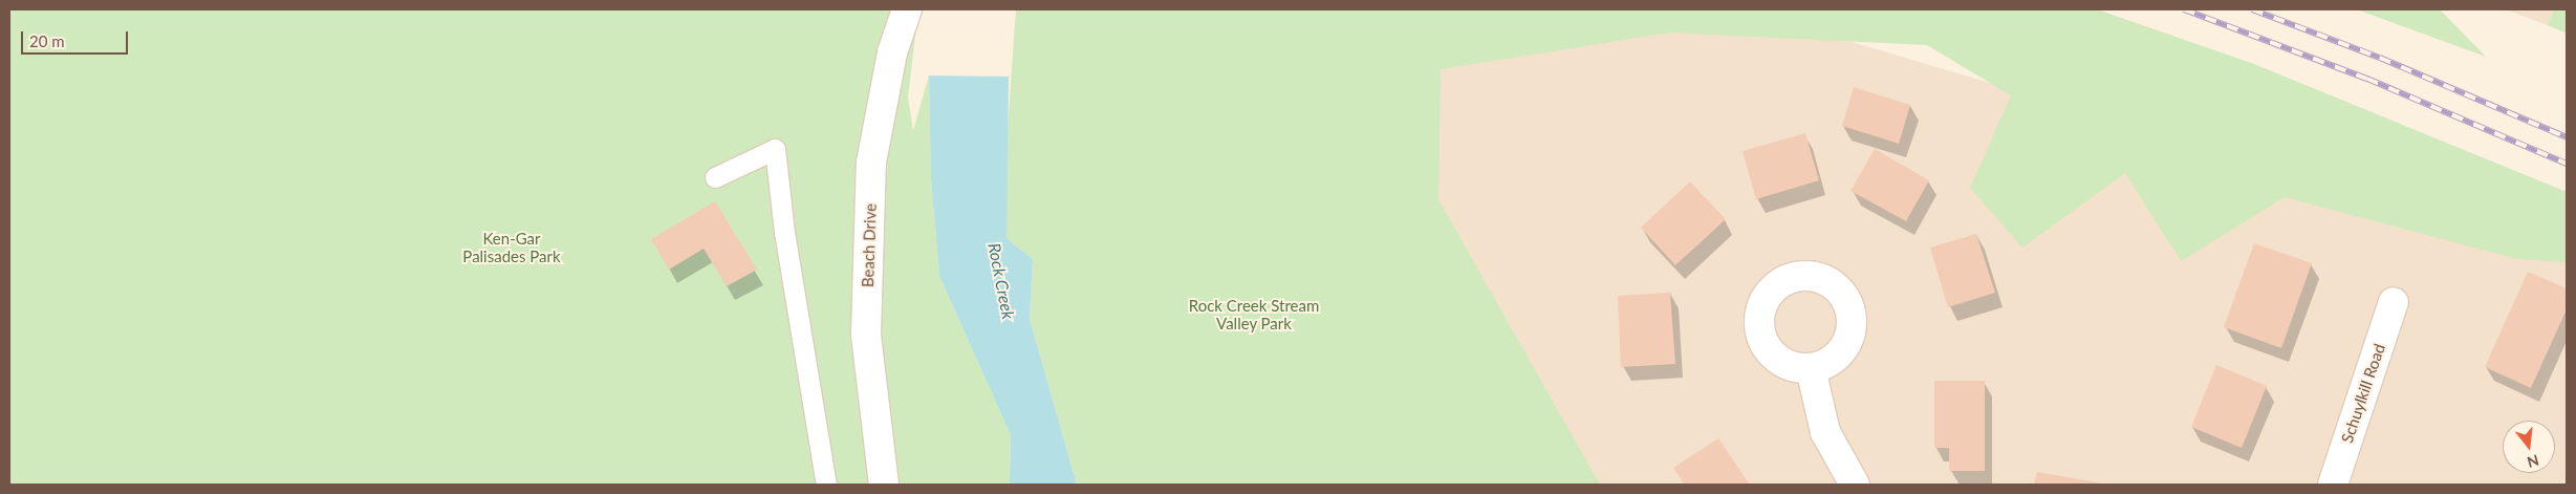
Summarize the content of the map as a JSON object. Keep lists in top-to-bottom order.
{
  "streets": {
    "street": ["Beach Drive", "Schuylkill Road"]
  },
  "water": ["Rock Creek"],
  "parks": ["Ken-Gar Palisades Park", "Rock Creek Stream Valley Park"],
  "scale_bar": "20 m",
  "north": "bottom"
}
